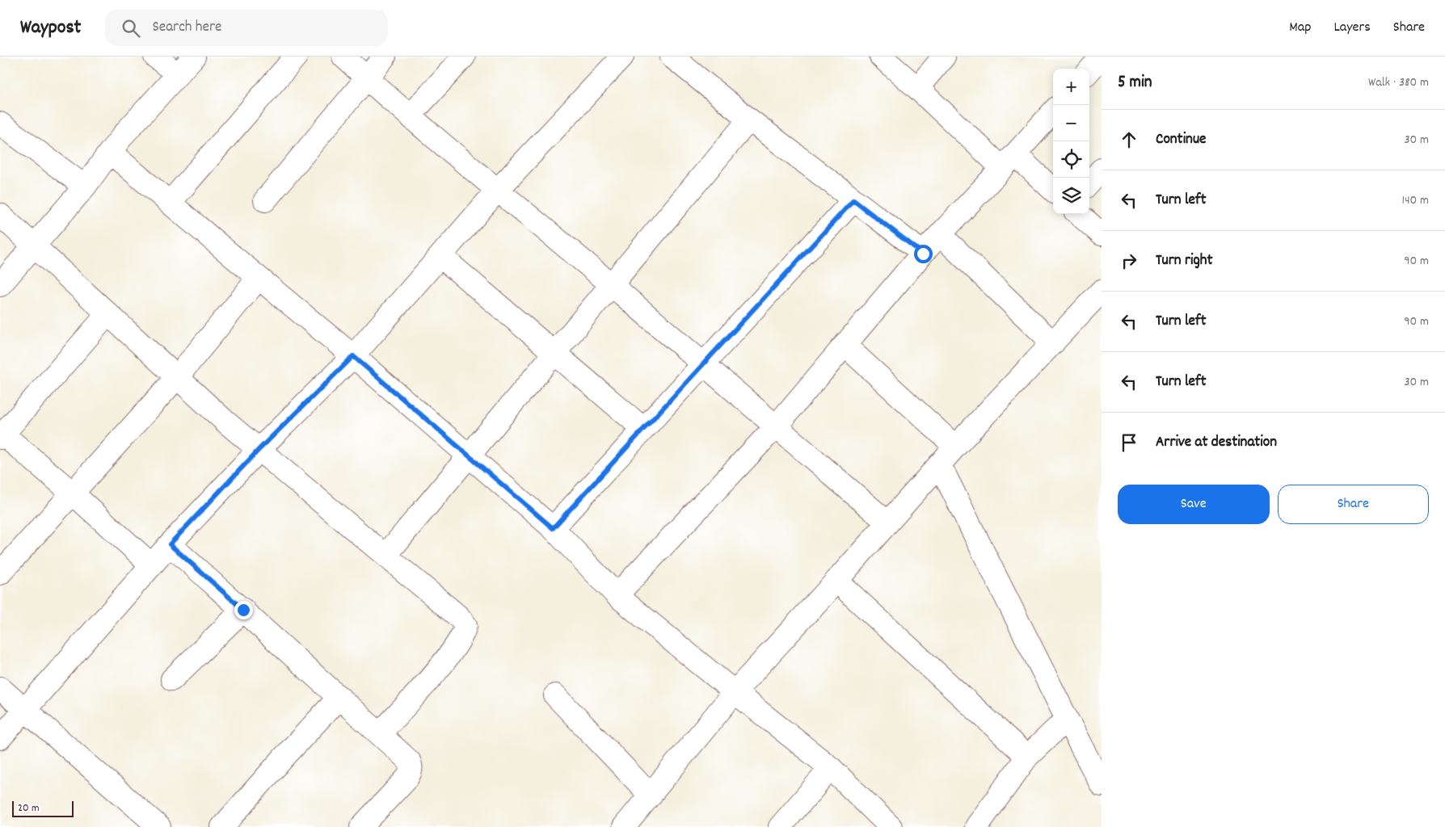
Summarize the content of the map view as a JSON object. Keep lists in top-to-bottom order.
{
  "scale_bar": "20 m",
  "page": {
    "header": "Waypost",
    "search": "Search here",
    "nav": ["Map", "Layers", "Share"],
    "heading": ["5 min", "Walk · 380 m"],
    "map_buttons": ["+", "−"],
    "list": [
      ["Continue", "30 m"],
      ["Turn left", "140 m"],
      ["Turn right", "90 m"],
      ["Turn left", "90 m"],
      ["Turn left", "30 m"],
      "Arrive at destination"
    ],
    "buttons": ["Save", "Share"],
    "scale": "20 m"
  }
}
